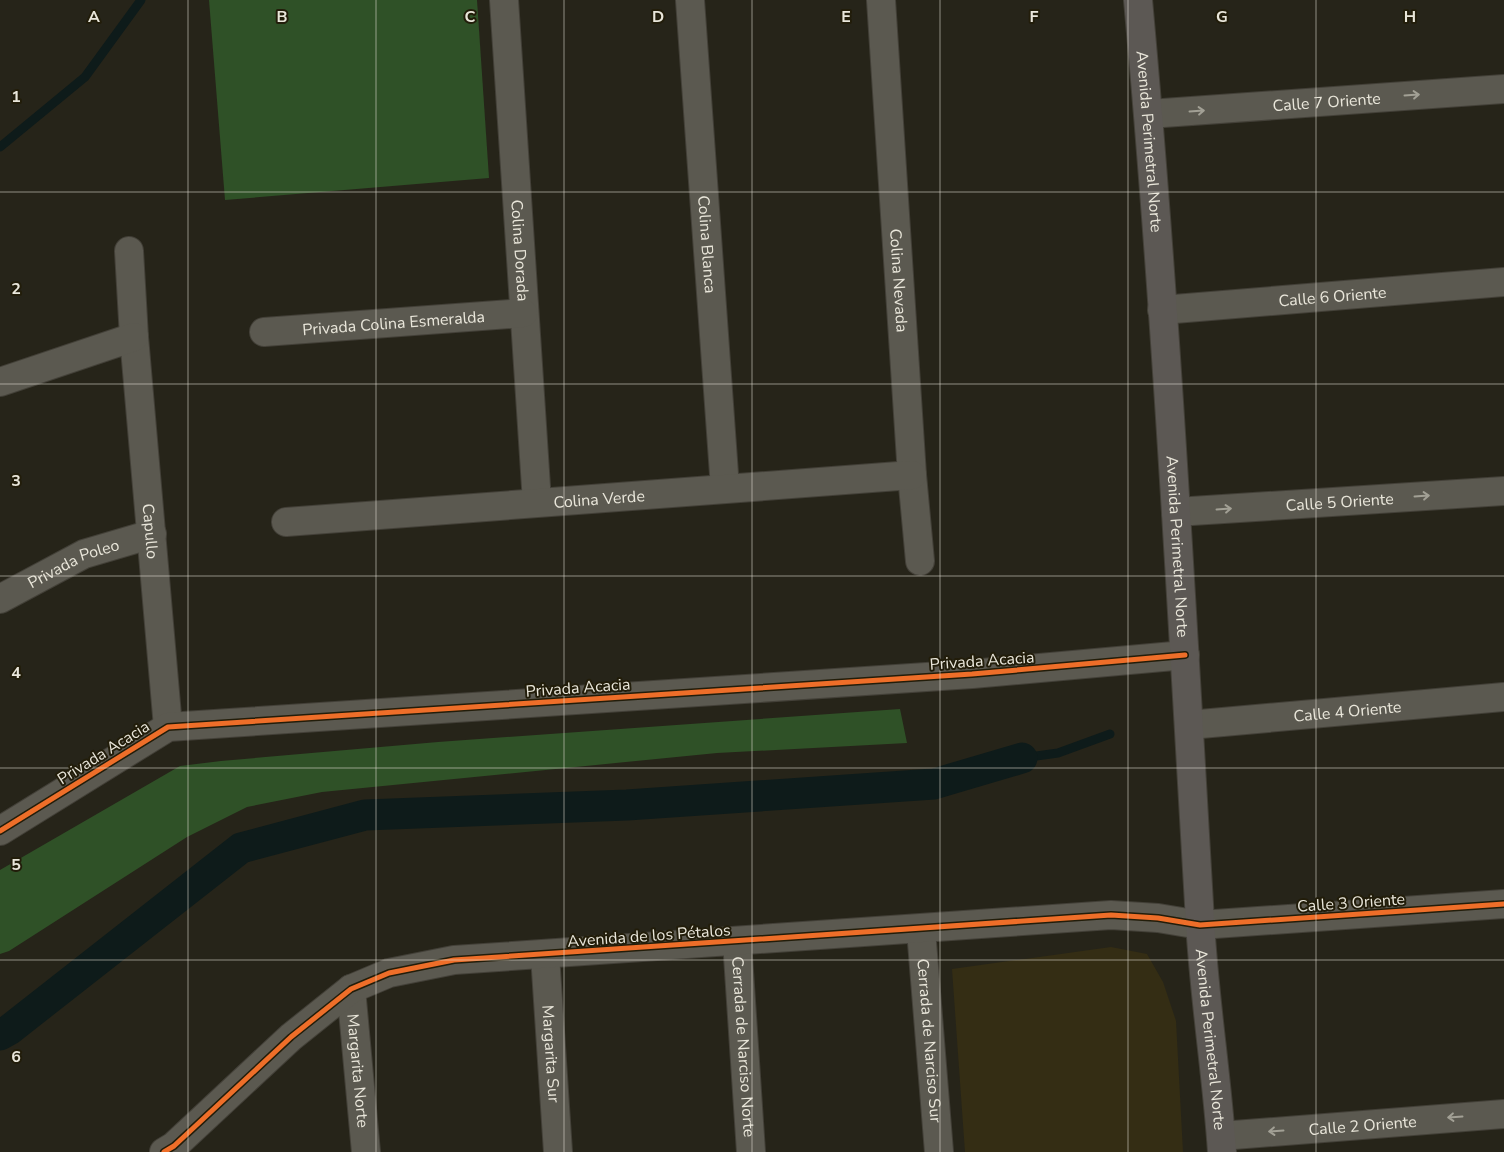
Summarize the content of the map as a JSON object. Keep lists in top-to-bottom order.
{
  "streets": {
    "street": [
      "Calle 7 Oriente",
      "Avenida Perimetral Norte",
      "Colina Blanca",
      "Colina Dorada",
      "Colina Nevada",
      "Calle 6 Oriente",
      "Privada Colina Esmeralda",
      "Colina Verde",
      "Calle 5 Oriente",
      "Capullo",
      "Privada Poleo",
      "Privada Acacia",
      "Calle 4 Oriente",
      "Calle 3 Oriente",
      "Avenida de los Pétalos",
      "Cerrada de Narciso Sur",
      "Cerrada de Narciso Norte",
      "Margarita Sur",
      "Margarita Norte",
      "Calle 2 Oriente"
    ]
  },
  "crossings": [
    ["Calle 7 Oriente", "Avenida Perimetral Norte"],
    ["Avenida Perimetral Norte", "Calle 6 Oriente"],
    ["Avenida Perimetral Norte", "Calle 5 Oriente"],
    ["Avenida Perimetral Norte", "Privada Acacia"],
    ["Avenida Perimetral Norte", "Calle 4 Oriente"],
    ["Avenida Perimetral Norte", "Calle 3 Oriente"],
    ["Avenida Perimetral Norte", "Avenida de los Pétalos"],
    ["Avenida Perimetral Norte", "Calle 2 Oriente"],
    ["Colina Blanca", "Colina Verde"],
    ["Colina Dorada", "Privada Colina Esmeralda"],
    ["Colina Dorada", "Colina Verde"],
    ["Colina Nevada", "Colina Verde"],
    ["Capullo", "Privada Poleo"],
    ["Capullo", "Privada Acacia"],
    ["Calle 3 Oriente", "Avenida de los Pétalos"],
    ["Avenida de los Pétalos", "Cerrada de Narciso Sur"],
    ["Avenida de los Pétalos", "Cerrada de Narciso Norte"],
    ["Avenida de los Pétalos", "Margarita Sur"],
    ["Avenida de los Pétalos", "Margarita Norte"]
  ],
  "one_way": ["Calle 7 Oriente", "Calle 5 Oriente", "Calle 2 Oriente"],
  "grid": {
    "columns": [
      "A",
      "B",
      "C",
      "D",
      "E",
      "F",
      "G",
      "H"
    ],
    "rows": [
      "1",
      "2",
      "3",
      "4",
      "5",
      "6"
    ]
  }
}
